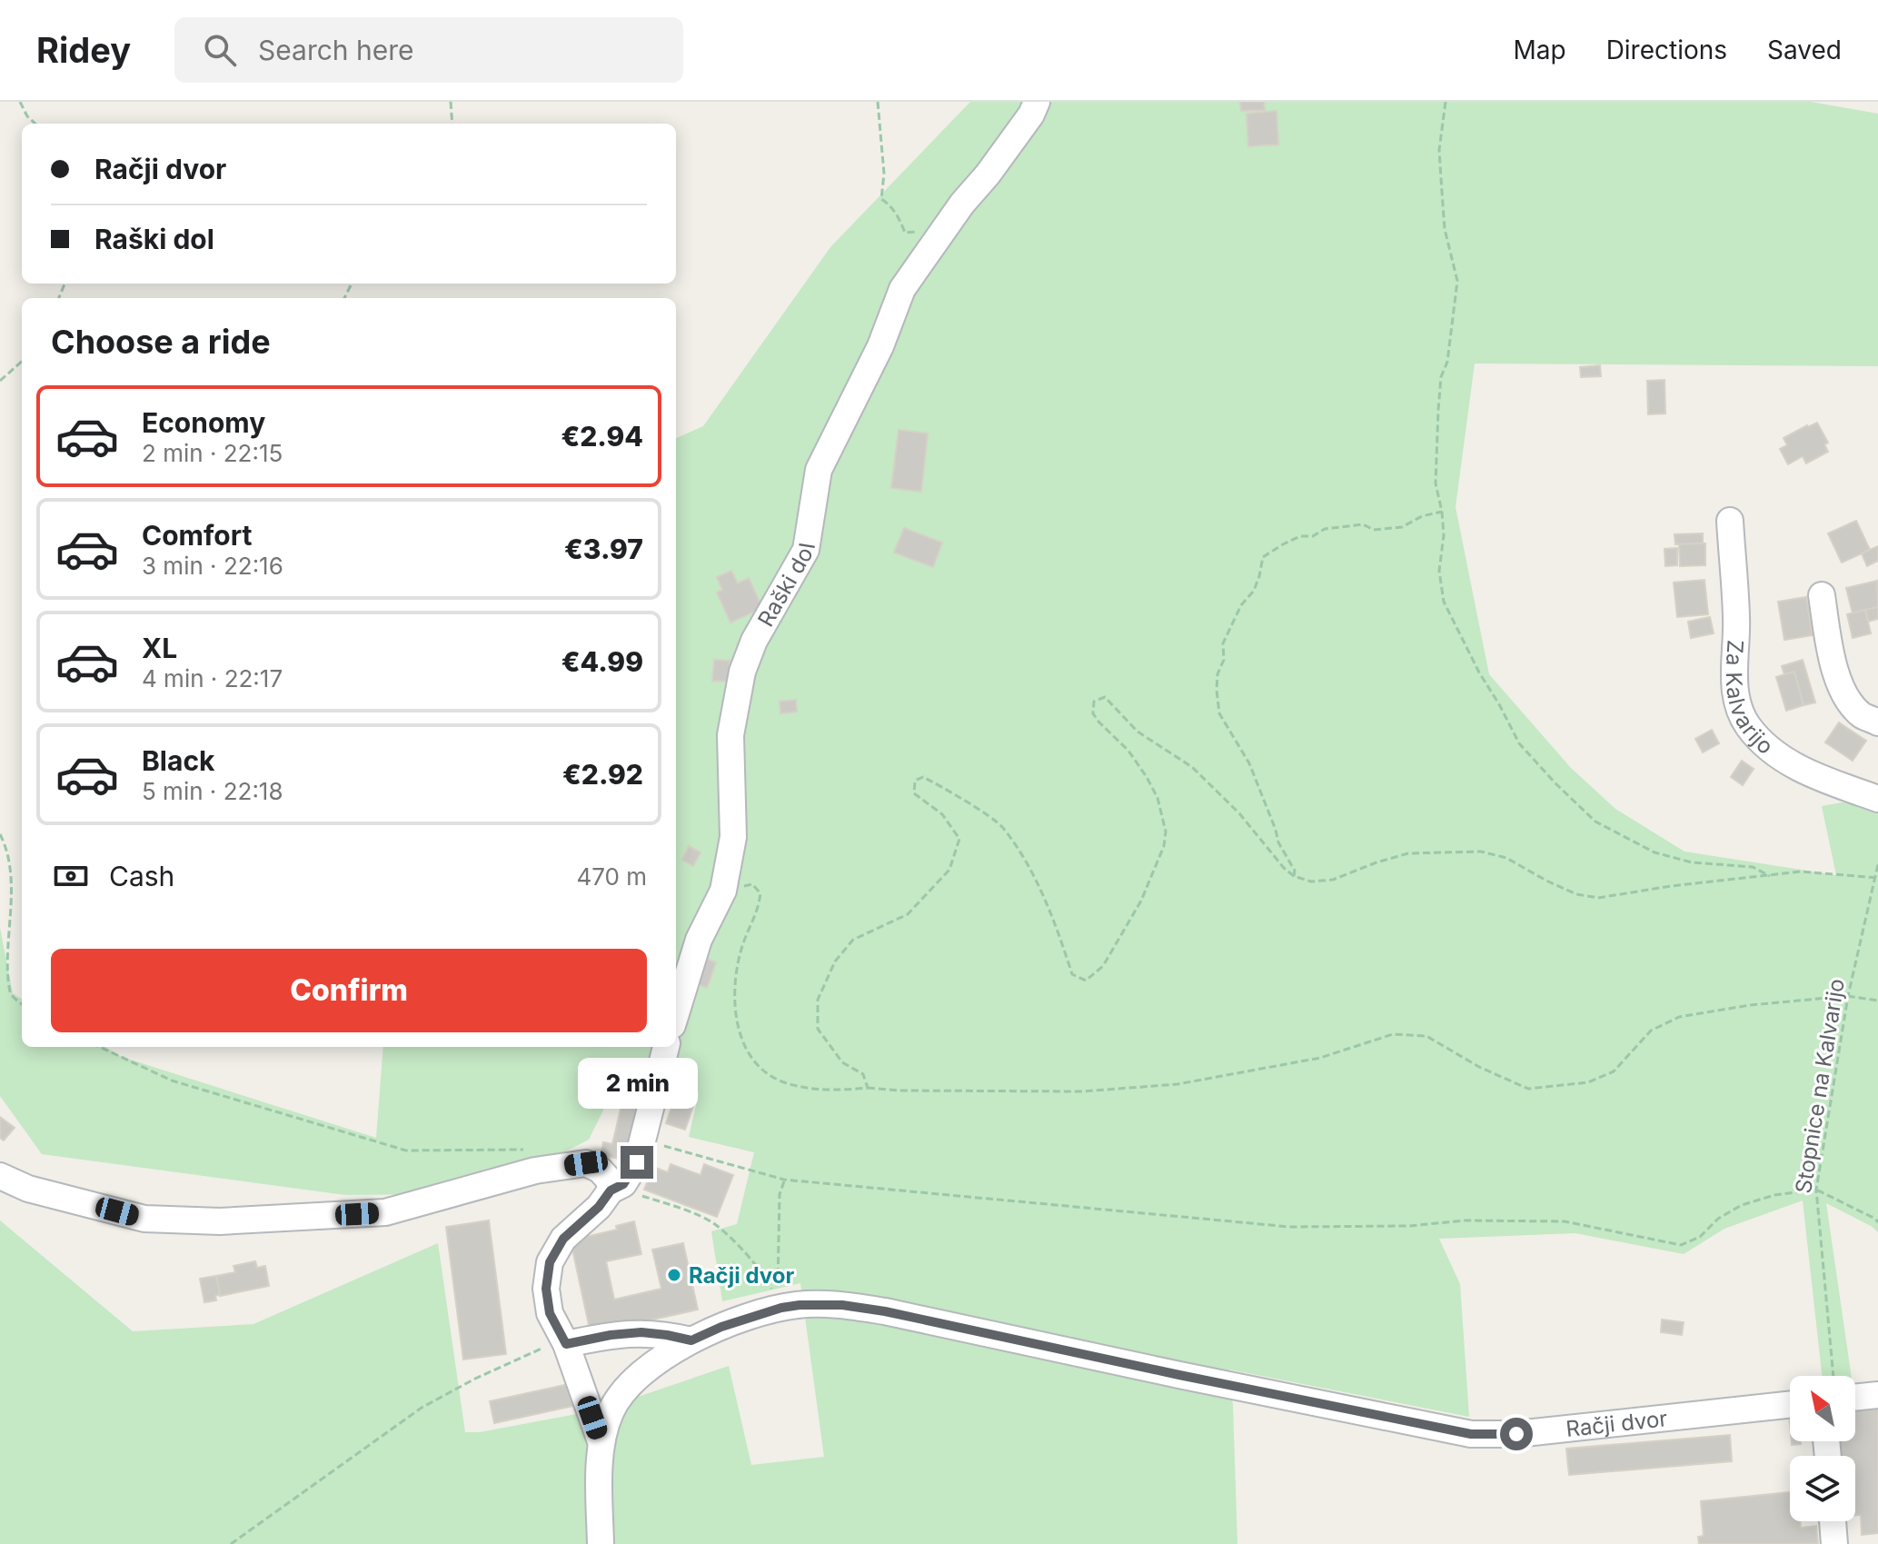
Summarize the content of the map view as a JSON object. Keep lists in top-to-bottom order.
{
  "streets": {
    "street": ["Raški dol", "Za Kalvarijo", "Račji dvor"],
    "path": ["Stopnice na Kalvarijo"]
  },
  "places": ["Račji dvor"],
  "north": "top left",
  "page": {
    "header": "Ridey",
    "search": "Search here",
    "nav": ["Map", "Directions", "Saved"],
    "banner": ["Račji dvor", "Raški dol"],
    "heading": "Choose a ride",
    "list": [
      {
        "name": "Economy",
        "note": "2 min · 22:15",
        "value": "€2.94"
      },
      {
        "name": "Comfort",
        "note": "3 min · 22:16",
        "value": "€3.97"
      },
      {
        "name": "XL",
        "note": "4 min · 22:17",
        "value": "€4.99"
      },
      {
        "name": "Black",
        "note": "5 min · 22:18",
        "value": "€2.92"
      }
    ],
    "pay": ["Cash", "470 m"],
    "buttons": "Confirm",
    "bubble": "2 min"
  }
}
